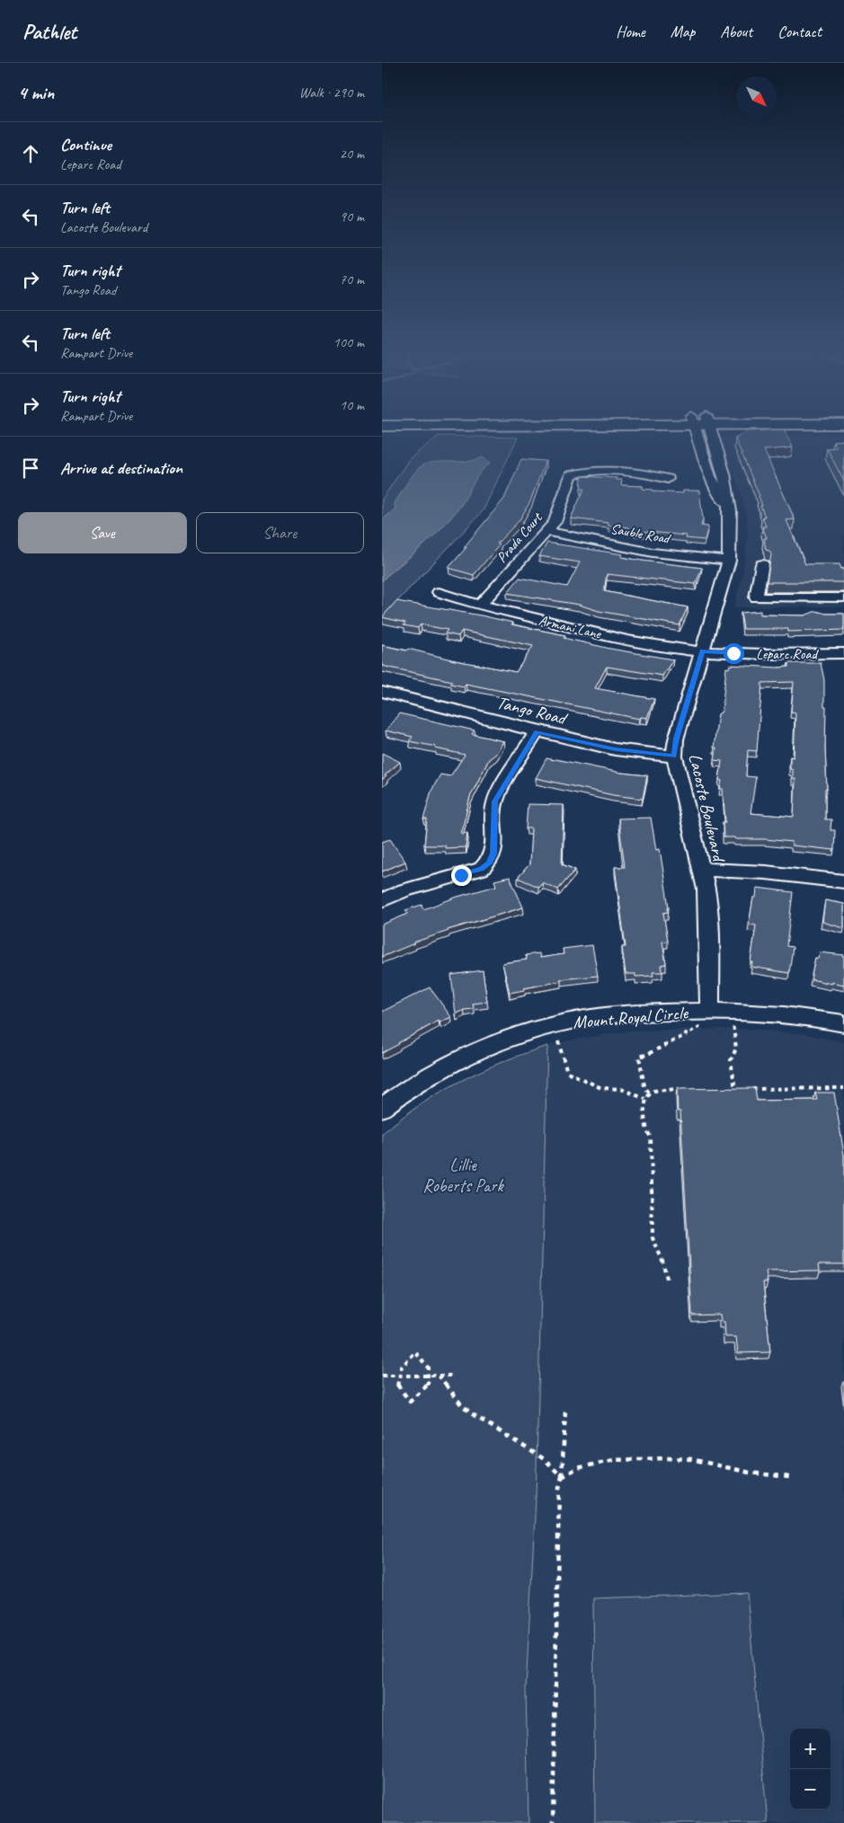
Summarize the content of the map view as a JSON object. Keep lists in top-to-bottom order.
{
  "streets": {
    "street": [
      "Sauble Road",
      "Prada Court",
      "Armani Lane",
      "Leparc Road",
      "Tango Road",
      "Lacoste Boulevard",
      "Mount Royal Circle"
    ]
  },
  "crossings": [
    ["Sauble Road", "Prada Court"],
    ["Sauble Road", "Lacoste Boulevard"],
    ["Prada Court", "Armani Lane"],
    ["Armani Lane", "Leparc Road"],
    ["Armani Lane", "Lacoste Boulevard"],
    ["Leparc Road", "Lacoste Boulevard"],
    ["Tango Road", "Lacoste Boulevard"],
    ["Lacoste Boulevard", "Mount Royal Circle"]
  ],
  "parks": ["Lillie Roberts Park"],
  "north": "bottom right",
  "page": {
    "header": "Pathlet",
    "nav": [
      "Home",
      "Map",
      "About",
      "Contact"
    ],
    "heading": ["4 min", "Walk · 290 m"],
    "list": [
      ["Continue", "Leparc Road", "20 m"],
      ["Turn left", "Lacoste Boulevard", "90 m"],
      ["Turn right", "Tango Road", "70 m"],
      ["Turn left", "Rampart Drive", "100 m"],
      ["Turn right", "Rampart Drive", "10 m"],
      "Arrive at destination"
    ],
    "buttons": ["Save", "Share"],
    "map_buttons": ["+", "−"]
  }
}
